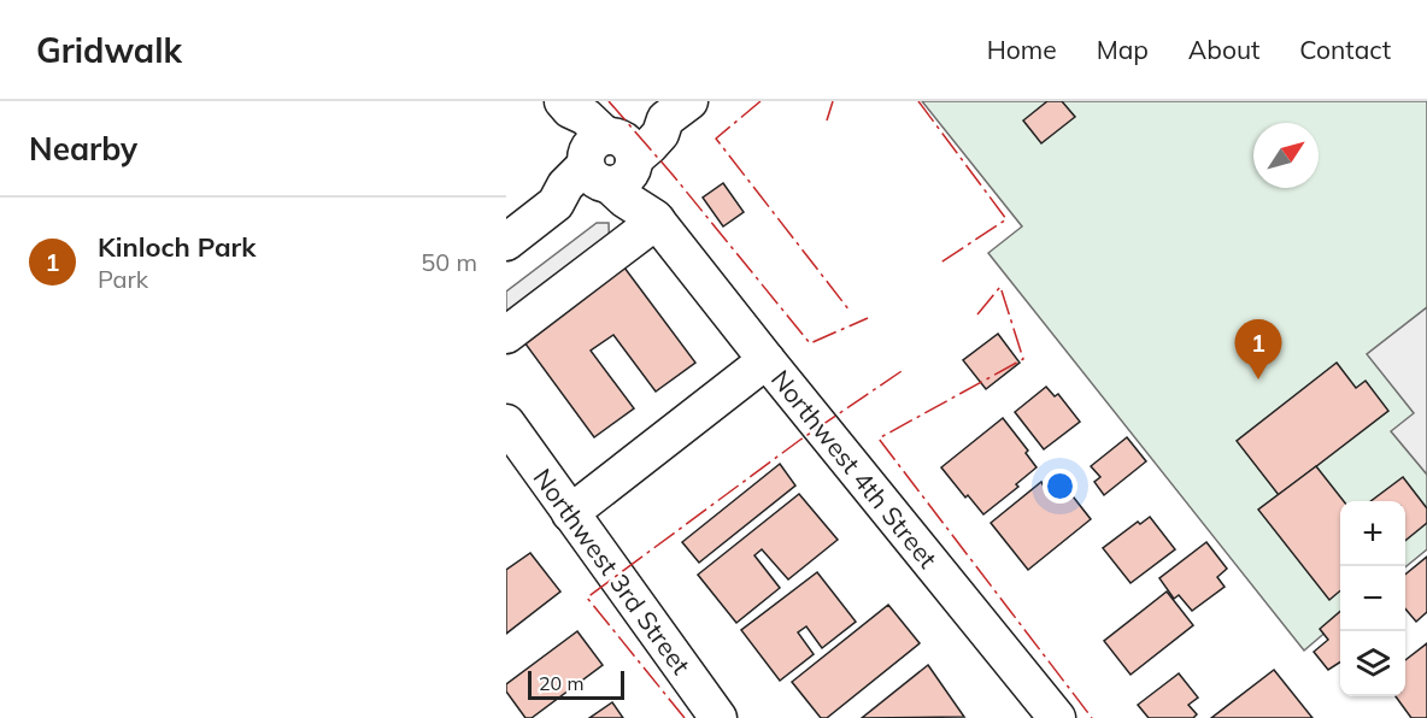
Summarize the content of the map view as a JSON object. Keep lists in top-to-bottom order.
{
  "streets": {
    "street": ["Northwest 4th Street", "Northwest 3rd Street"]
  },
  "scale_bar": "20 m",
  "north": "top right",
  "page": {
    "header": "Gridwalk",
    "nav": [
      "Home",
      "Map",
      "About",
      "Contact"
    ],
    "heading": "Nearby",
    "list": [
      {
        "mark": "1",
        "name": "Kinloch Park",
        "note": "Park",
        "value": "50 m"
      }
    ],
    "pins": "1",
    "map_buttons": ["+", "−"],
    "scale": "20 m"
  }
}
